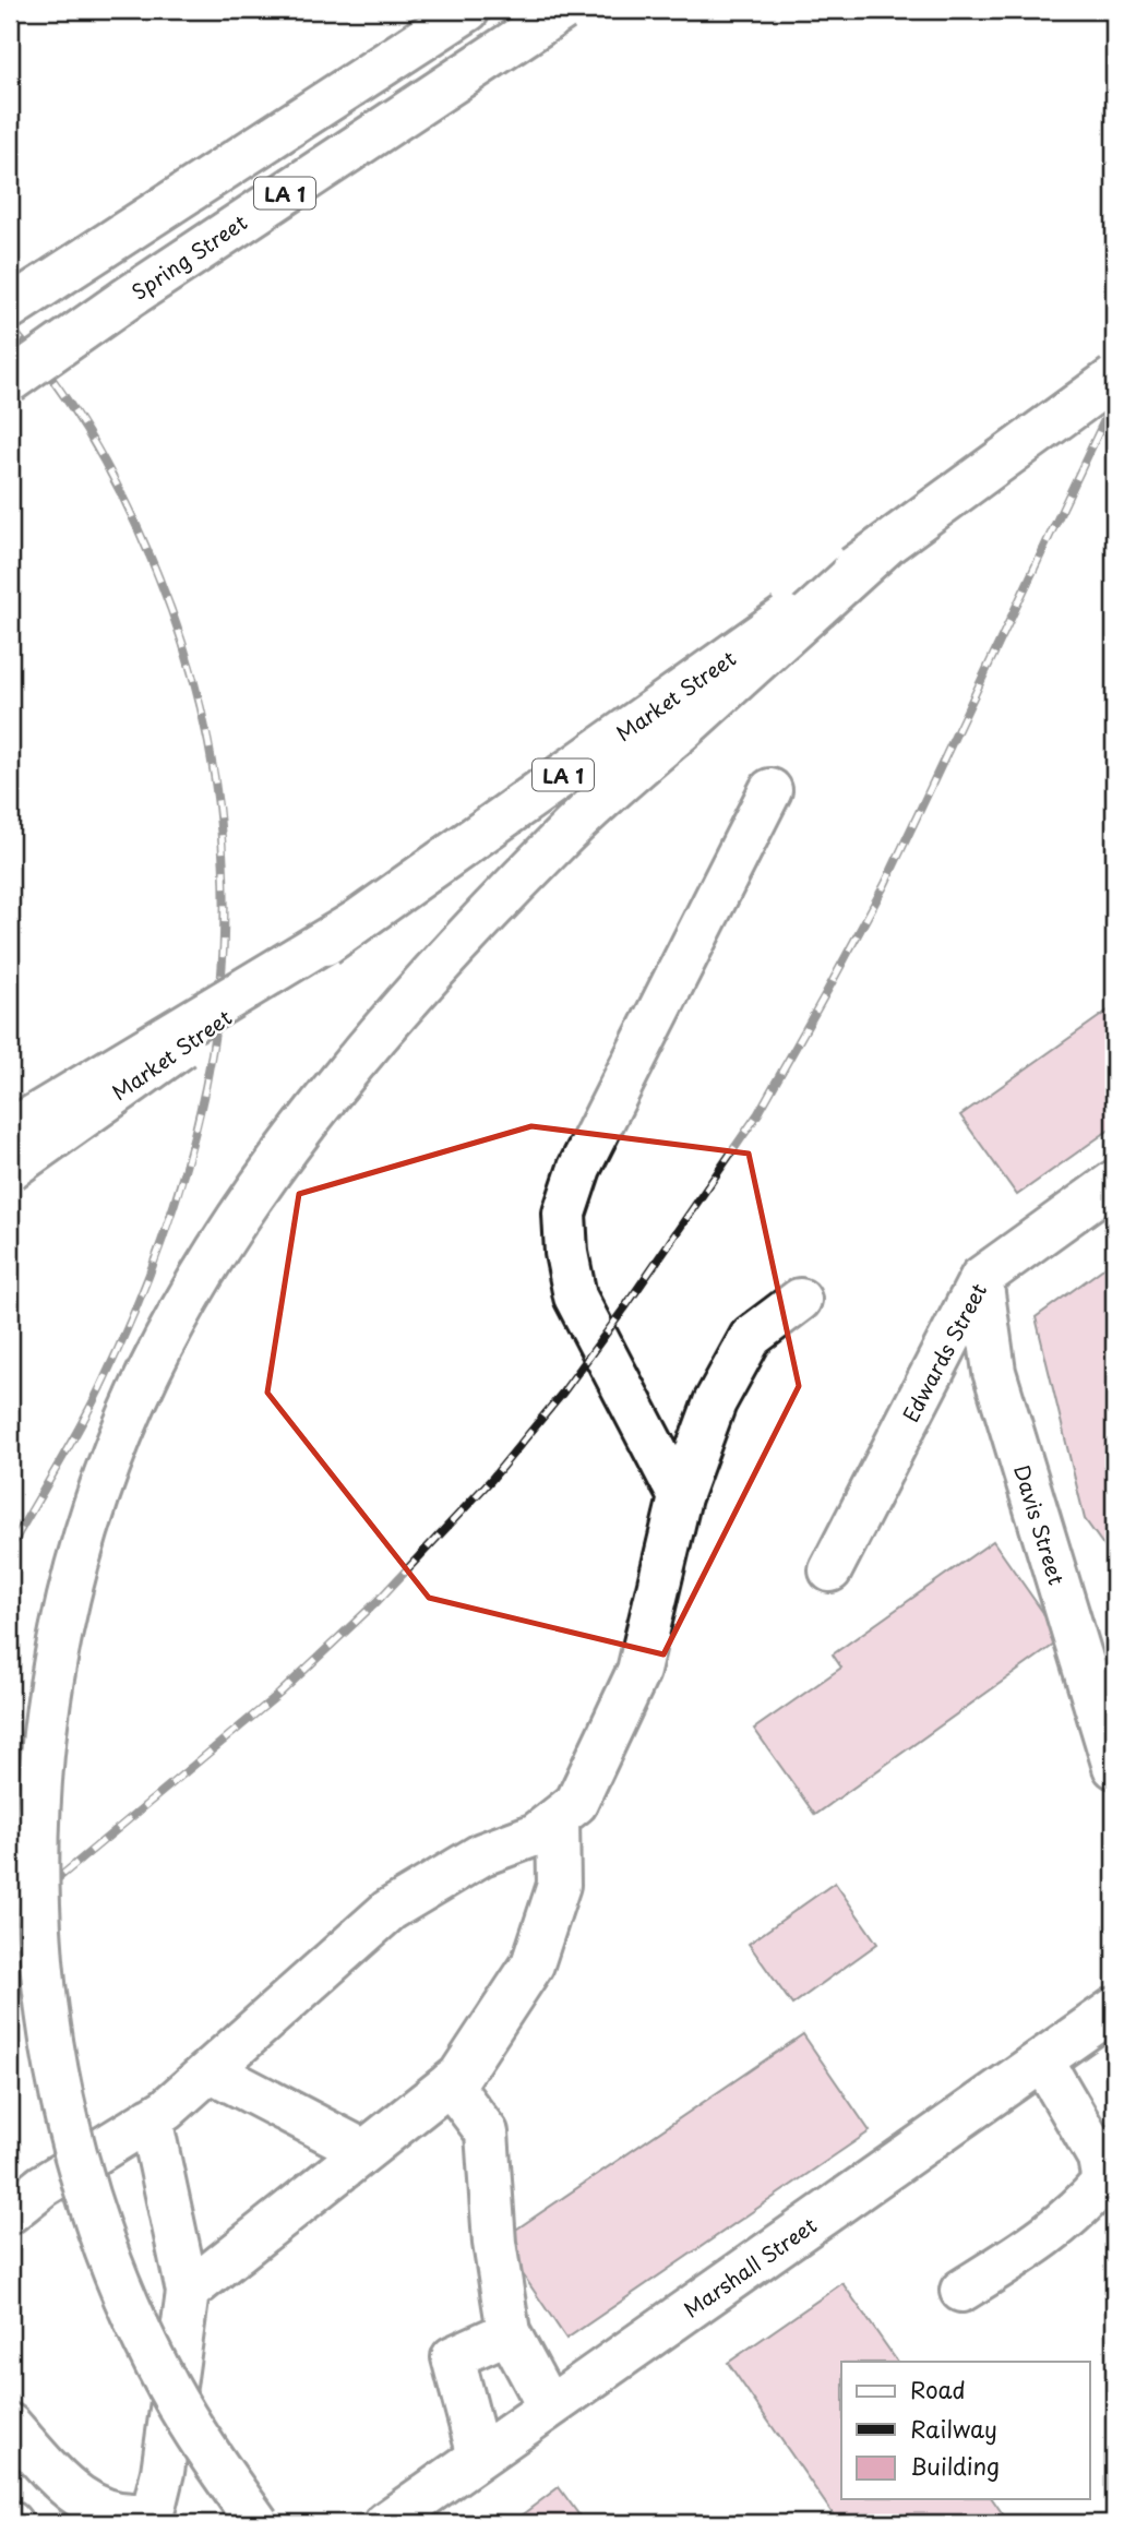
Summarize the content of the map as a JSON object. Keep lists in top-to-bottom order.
{
  "streets": {
    "main road": [
      "LA 1",
      "Spring Street",
      "Market Street",
      "Edwards Street",
      "Davis Street",
      "Marshall Street"
    ]
  },
  "crossings": [
    ["Edwards Street", "Davis Street"]
  ],
  "legend": ["Road", "Railway", "Building"]
}
